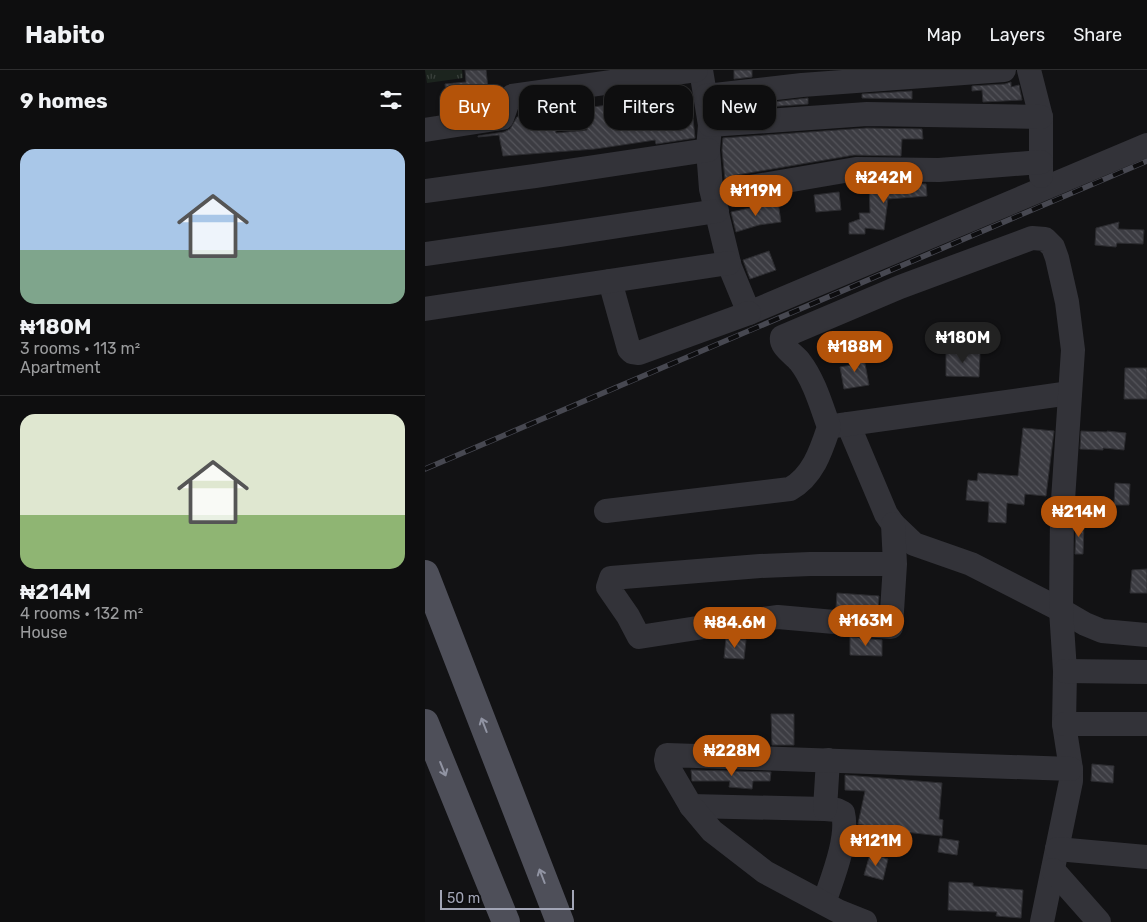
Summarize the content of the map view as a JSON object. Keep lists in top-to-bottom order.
{
  "scale_bar": "50 m",
  "page": {
    "header": "Habito",
    "nav": ["Map", "Layers", "Share"],
    "heading": "9 homes",
    "chip": [
      "Buy",
      "Rent",
      "Filters",
      "New"
    ],
    "list": [
      {
        "name": "₦180M",
        "note": "3 rooms · 113 m² · Apartment"
      },
      {
        "name": "₦214M",
        "note": "4 rooms · 132 m² · House"
      }
    ],
    "price": [
      "₦242M",
      "₦119M",
      "₦180M",
      "₦188M",
      "₦214M",
      "₦163M",
      "₦84.6M",
      "₦228M",
      "₦121M"
    ],
    "scale": "50 m"
  }
}
